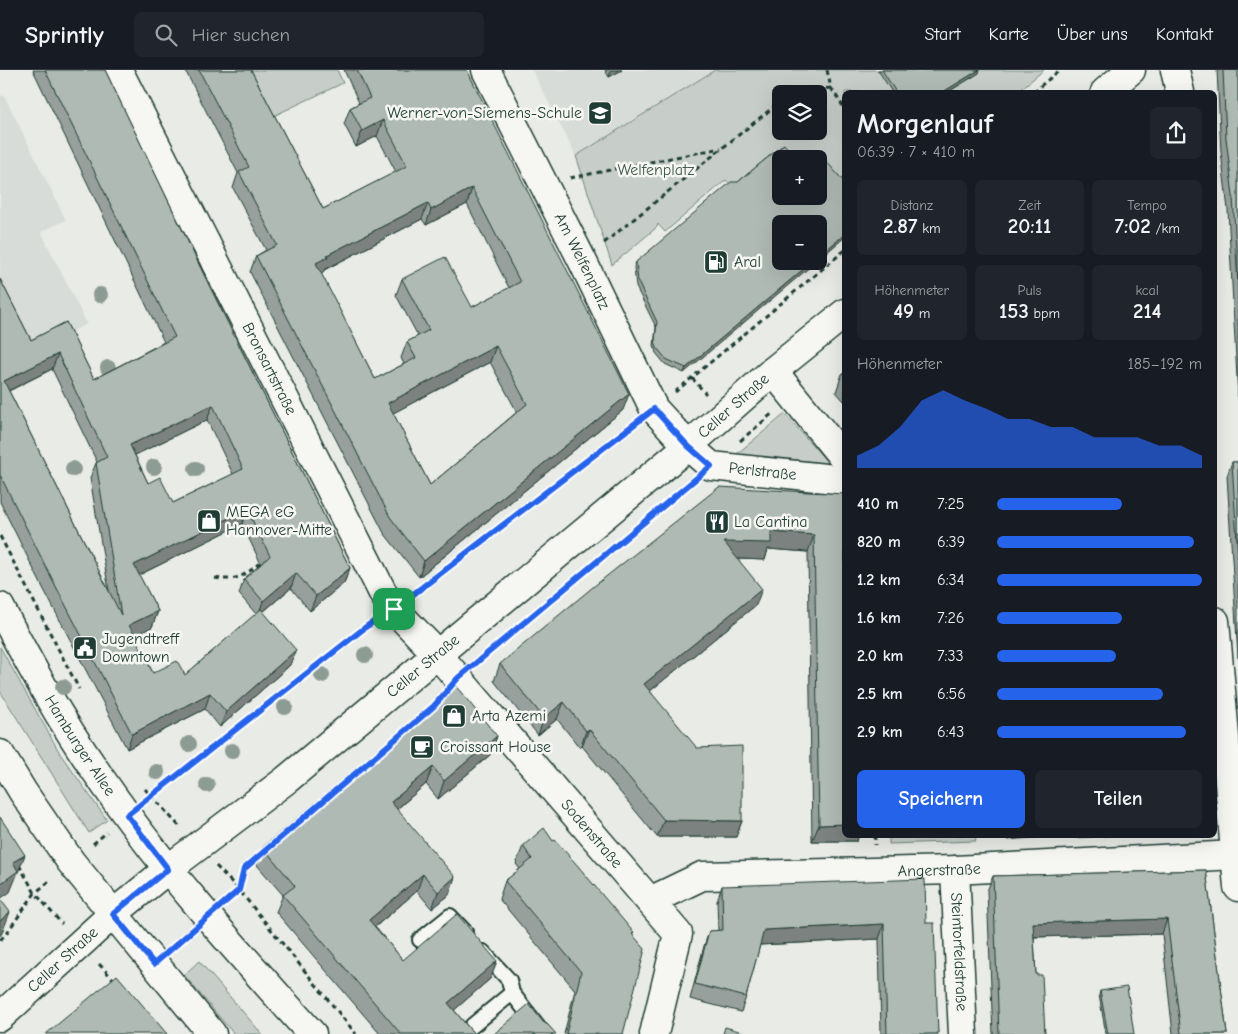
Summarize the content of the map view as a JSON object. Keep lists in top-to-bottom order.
{
  "streets": {
    "street": [
      "Am Welfenplatz",
      "Bronsartstraße",
      "Celler Straße",
      "Perlstraße",
      "Hamburger Allee",
      "Sodenstraße",
      "Angerstraße",
      "Steintorfeldstraße"
    ]
  },
  "crossings": [
    ["Am Welfenplatz", "Celler Straße"],
    ["Am Welfenplatz", "Perlstraße"],
    ["Bronsartstraße", "Celler Straße"],
    ["Bronsartstraße", "Sodenstraße"],
    ["Celler Straße", "Perlstraße"],
    ["Celler Straße", "Hamburger Allee"],
    ["Celler Straße", "Sodenstraße"],
    ["Sodenstraße", "Angerstraße"],
    ["Angerstraße", "Steintorfeldstraße"]
  ],
  "parks": ["Welfenplatz"],
  "places": {
    "school or university": ["Werner-von-Siemens-Schule"],
    "fuel station": ["Aral"],
    "shop": ["MEGA eG Hannover-Mitte", "Arta Azemi"],
    "restaurant": ["La Cantina"],
    "public building": ["Jugendtreff Downtown"],
    "cafe": ["Croissant House"]
  },
  "page": {
    "header": "Sprintly",
    "search": "Hier suchen",
    "nav": [
      "Start",
      "Karte",
      "Über uns",
      "Kontakt"
    ],
    "map_buttons": ["+", "−"],
    "heading": ["Morgenlauf", "06:39 · 7 × 410 m"],
    "stats": [
      ["Distanz", "2.87 km"],
      ["Zeit", "20:11"],
      ["Tempo", "7:02 /km"],
      ["Höhenmeter", "49 m"],
      ["Puls", "153 bpm"],
      ["kcal", "214"]
    ],
    "chart": ["Höhenmeter", "185–192 m"],
    "list": [
      {
        "name": "410 m",
        "note": "7:25"
      },
      {
        "name": "820 m",
        "note": "6:39"
      },
      {
        "name": "1.2 km",
        "note": "6:34"
      },
      {
        "name": "1.6 km",
        "note": "7:26"
      },
      {
        "name": "2.0 km",
        "note": "7:33"
      },
      {
        "name": "2.5 km",
        "note": "6:56"
      },
      {
        "name": "2.9 km",
        "note": "6:43"
      }
    ],
    "buttons": ["Speichern", "Teilen"]
  }
}
